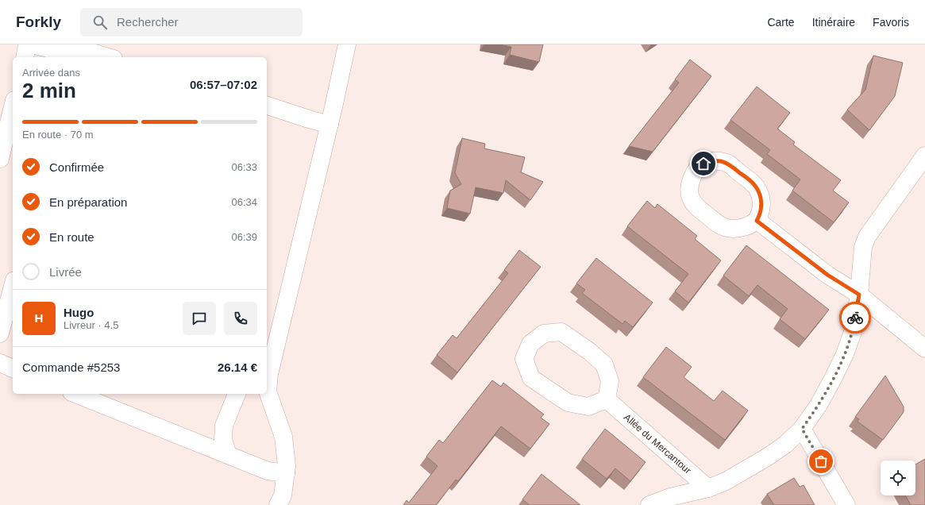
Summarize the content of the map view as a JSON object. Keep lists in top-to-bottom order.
{
  "streets": {
    "street": ["Allée du Mercantour"]
  },
  "page": {
    "header": "Forkly",
    "search": "Rechercher",
    "nav": ["Carte", "Itinéraire", "Favoris"],
    "heading": ["2 min", "Arrivée dans", "06:57–07:02"],
    "panel": [
      "Hugo",
      "Livreur · 4.5",
      "Commande #5253",
      "26.14 €"
    ],
    "bar": "En route · 70 m",
    "list": [
      ["Confirmée", "06:33"],
      ["En préparation", "06:34"],
      ["En route", "06:39"],
      "Livrée"
    ],
    "round": "H"
  }
}
